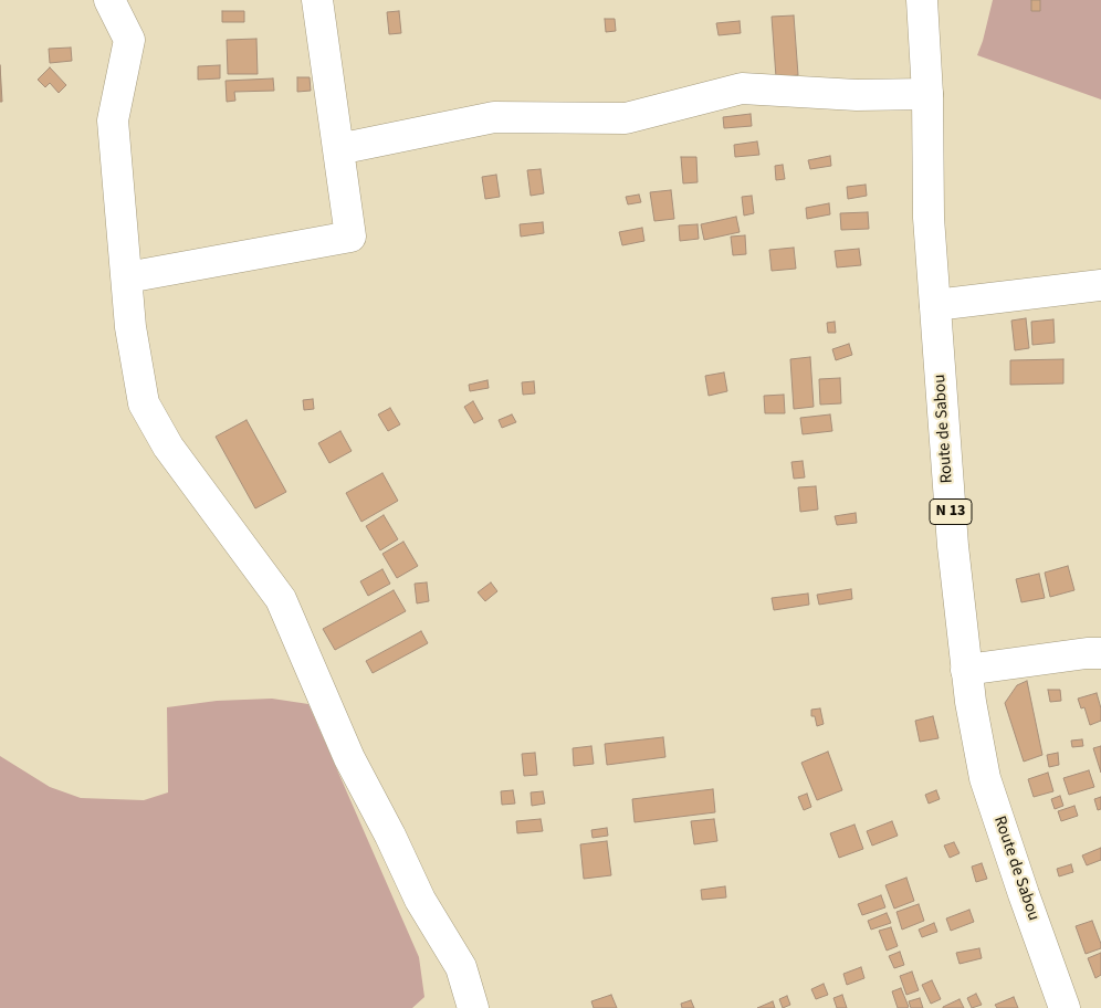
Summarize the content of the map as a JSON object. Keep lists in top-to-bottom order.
{
  "streets": {
    "street": ["Route de Sabou", "N 13"]
  }
}
